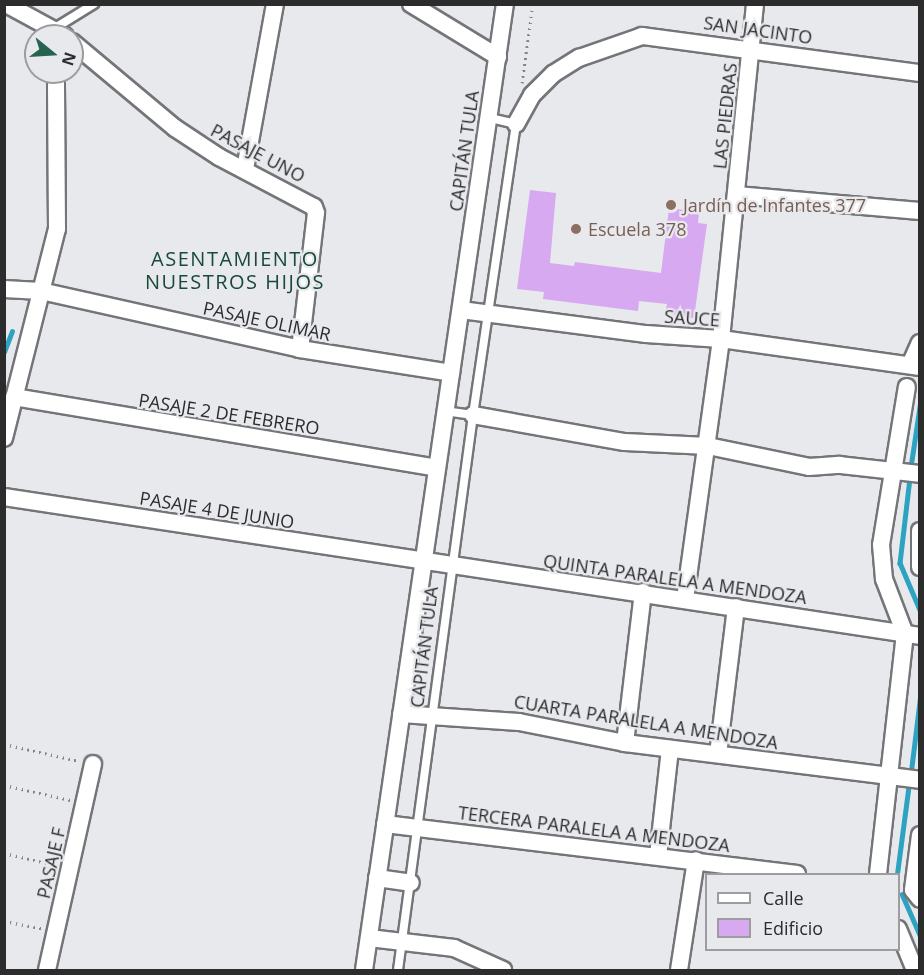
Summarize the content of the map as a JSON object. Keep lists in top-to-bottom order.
{
  "streets": {
    "street": [
      "SAN JACINTO",
      "LAS PIEDRAS",
      "CAPITÁN TULA",
      "PASAJE UNO",
      "SAUCE",
      "PASAJE OLIMAR",
      "PASAJE 2 DE FEBRERO",
      "PASAJE 4 DE JUNIO",
      "QUINTA PARALELA A MENDOZA",
      "CUARTA PARALELA A MENDOZA",
      "TERCERA PARALELA A MENDOZA",
      "PASAJE F"
    ]
  },
  "crossings": [
    ["SAN JACINTO", "LAS PIEDRAS"],
    ["SAN JACINTO", "CAPITÁN TULA"],
    ["LAS PIEDRAS", "SAUCE"],
    ["LAS PIEDRAS", "QUINTA PARALELA A MENDOZA"],
    ["CAPITÁN TULA", "SAUCE"],
    ["CAPITÁN TULA", "PASAJE OLIMAR"],
    ["CAPITÁN TULA", "PASAJE 2 DE FEBRERO"],
    ["CAPITÁN TULA", "PASAJE 4 DE JUNIO"],
    ["CAPITÁN TULA", "QUINTA PARALELA A MENDOZA"],
    ["CAPITÁN TULA", "CUARTA PARALELA A MENDOZA"],
    ["CAPITÁN TULA", "TERCERA PARALELA A MENDOZA"],
    ["PASAJE UNO", "PASAJE OLIMAR"],
    ["PASAJE 4 DE JUNIO", "QUINTA PARALELA A MENDOZA"]
  ],
  "districts": ["ASENTAMIENTO NUESTROS HIJOS"],
  "places": ["Jardín de Infantes 377", "Escuela 378"],
  "legend": ["Calle", "Edificio"],
  "north": "right"
}
